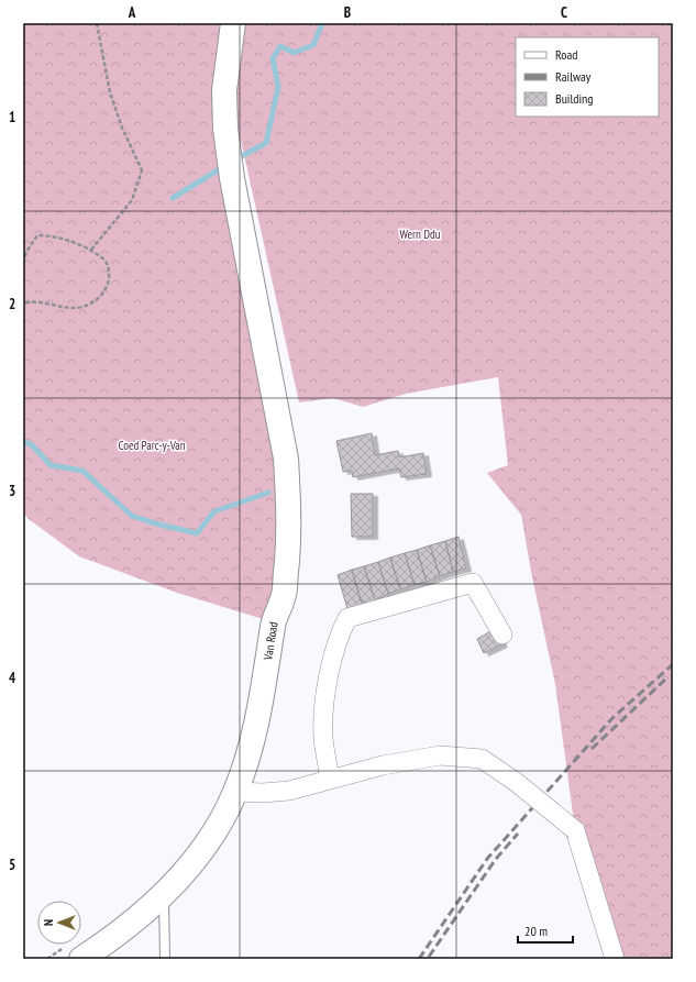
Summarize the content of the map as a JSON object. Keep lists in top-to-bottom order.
{
  "streets": {
    "street": ["Van Road"]
  },
  "parks": ["Wern Ddu", "Coed Parc-y-Van"],
  "legend": ["Road", "Railway", "Building"],
  "scale_bar": "20 m",
  "north": "left",
  "grid": {
    "columns": ["A", "B", "C"],
    "rows": [
      "1",
      "2",
      "3",
      "4",
      "5"
    ]
  }
}
